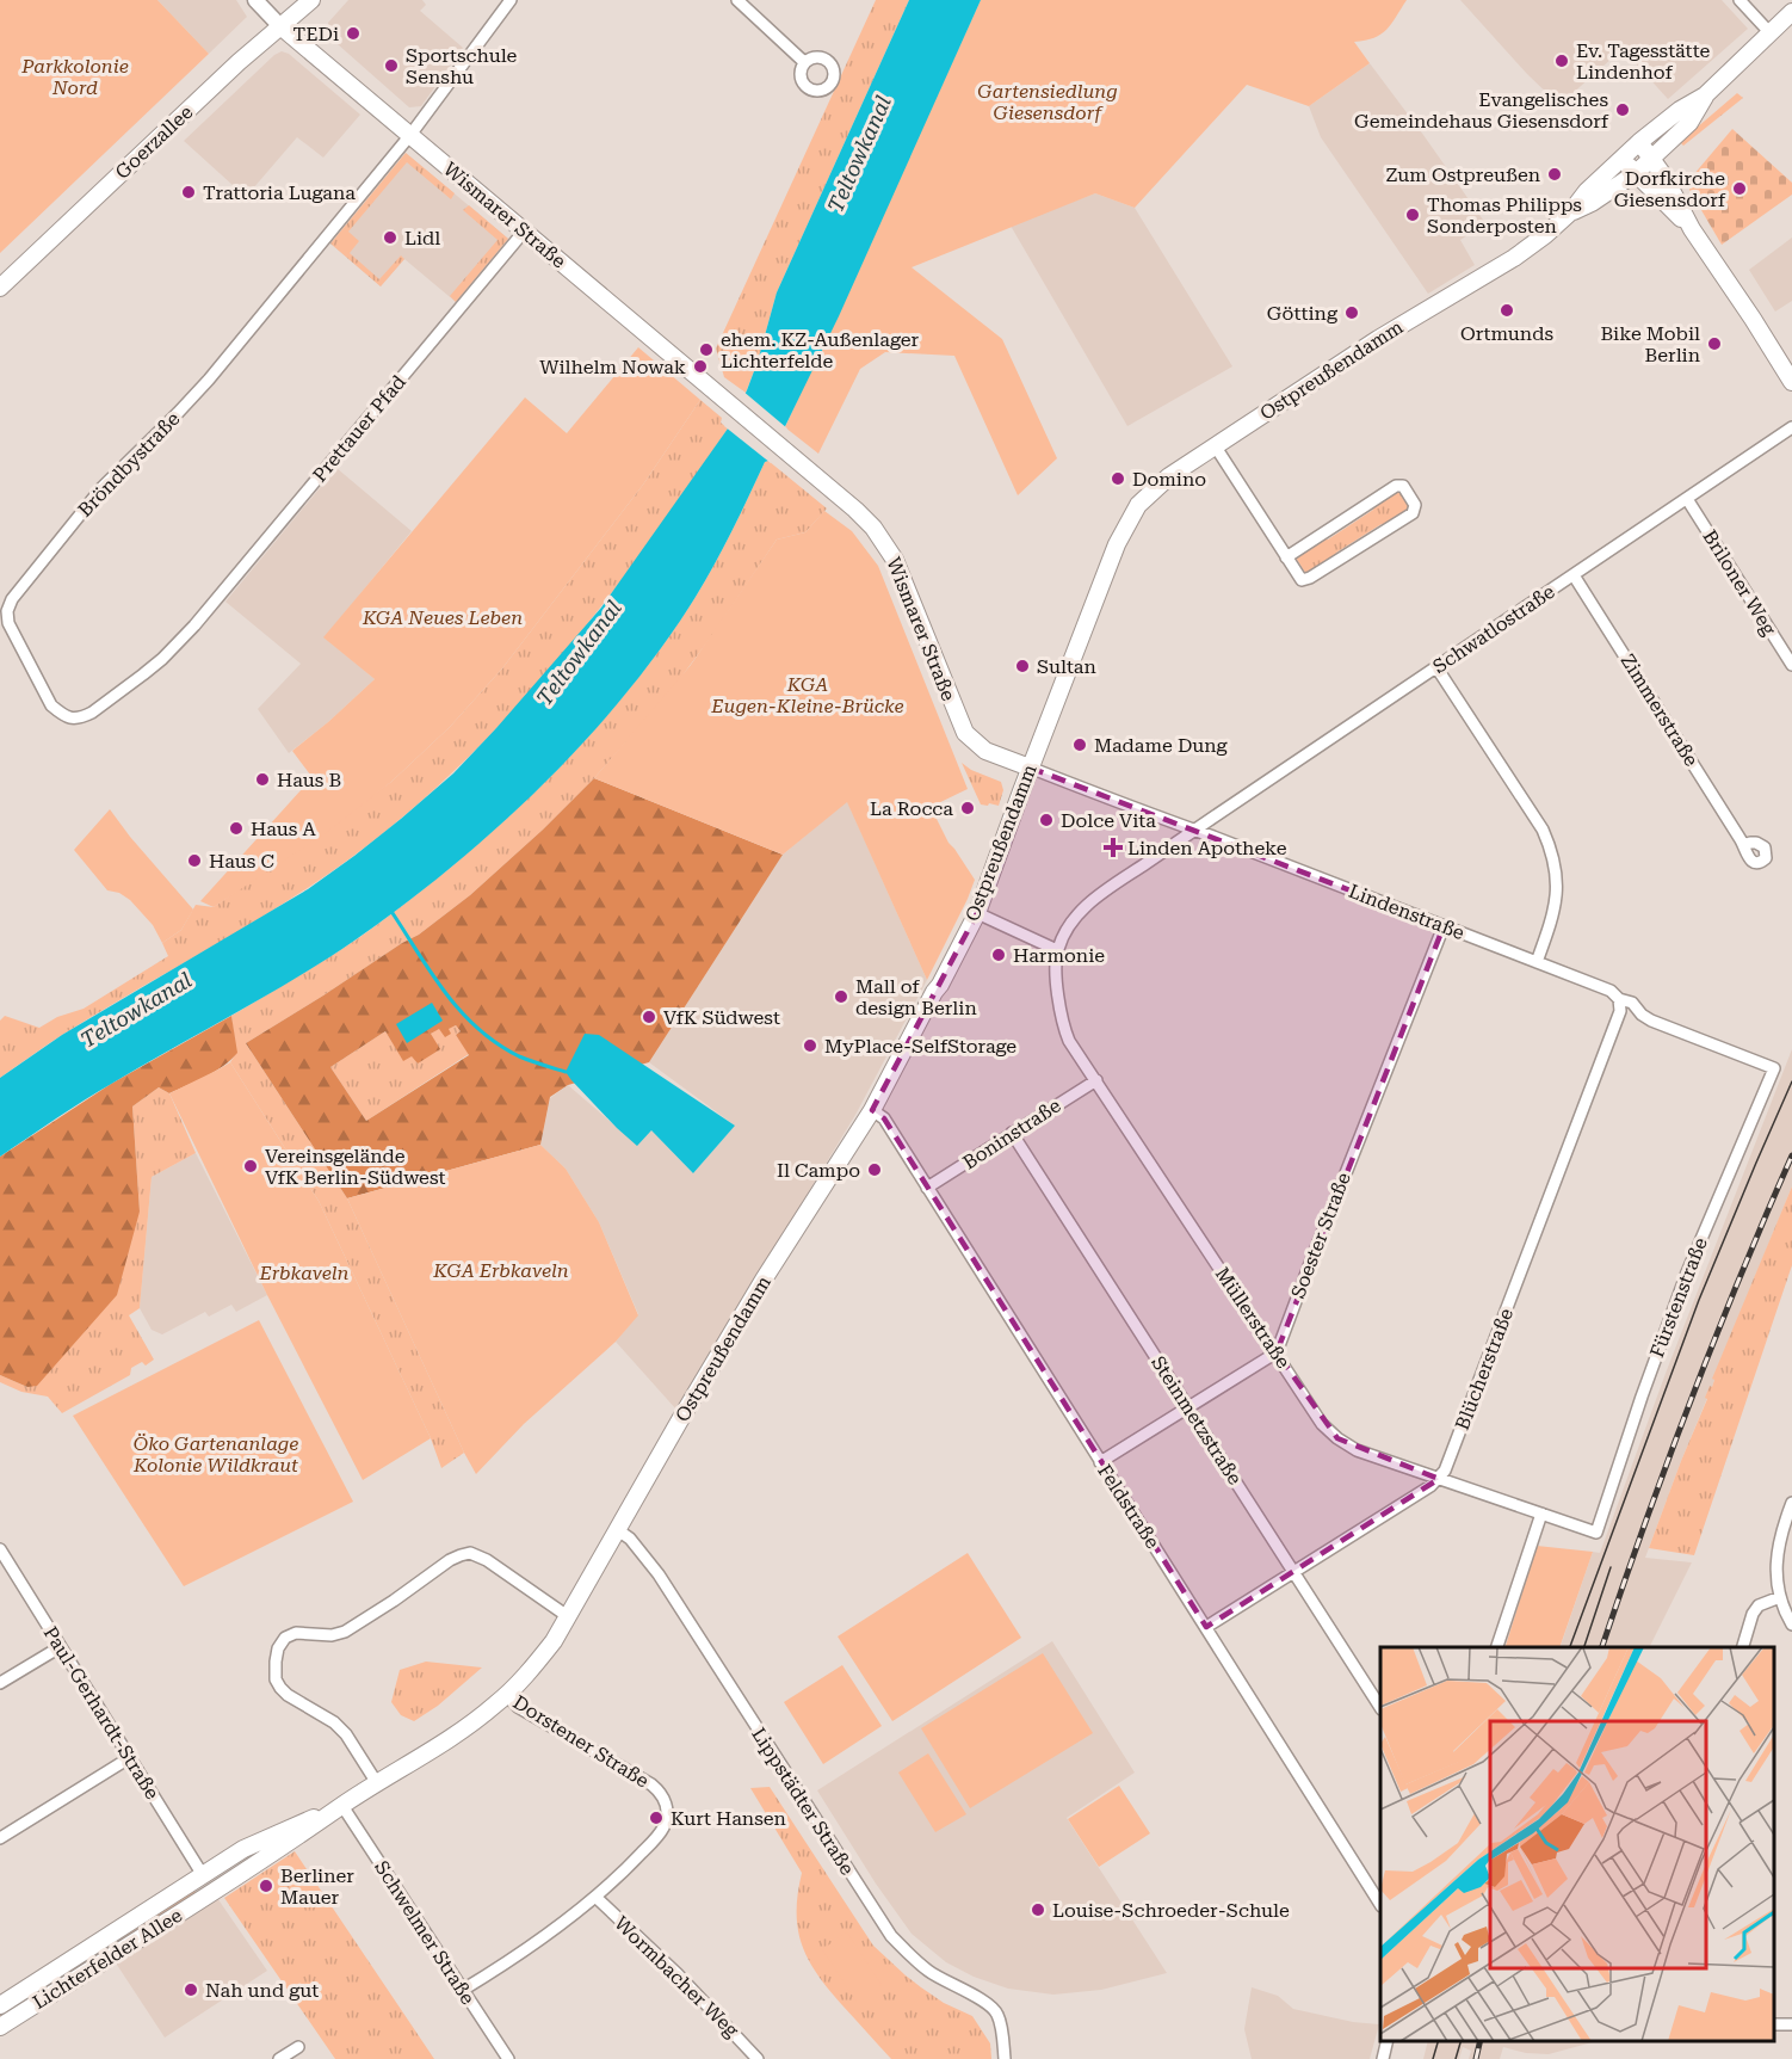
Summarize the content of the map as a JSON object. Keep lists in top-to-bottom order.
{
  "streets": {
    "main road": [
      "Goerzallee",
      "Wismarer Straße",
      "Ostpreußendamm",
      "Lichterfelder Allee"
    ],
    "street": [
      "Prettauer Pfad",
      "Bröndbystraße",
      "Briloner Weg",
      "Schwatlostraße",
      "Zimmerstraße",
      "Lindenstraße",
      "Boninstraße",
      "Soester Straße",
      "Fürstenstraße",
      "Müllerstraße",
      "Blücherstraße",
      "Steinmetzstraße",
      "Feldstraße",
      "Paul-Gerhardt-Straße",
      "Dorstener Straße",
      "Lippstädter Straße",
      "Schwelmer Straße",
      "Wormbacher Weg"
    ]
  },
  "crossings": [
    ["Goerzallee", "Wismarer Straße"],
    ["Wismarer Straße", "Ostpreußendamm"],
    ["Wismarer Straße", "Prettauer Pfad"],
    ["Wismarer Straße", "Bröndbystraße"],
    ["Wismarer Straße", "Lindenstraße"],
    ["Ostpreußendamm", "Lindenstraße"],
    ["Ostpreußendamm", "Feldstraße"],
    ["Ostpreußendamm", "Dorstener Straße"],
    ["Ostpreußendamm", "Lippstädter Straße"],
    ["Ostpreußendamm", "Schwelmer Straße"],
    ["Ostpreußendamm", "Lichterfelder Allee"],
    ["Prettauer Pfad", "Bröndbystraße"],
    ["Briloner Weg", "Schwatlostraße"],
    ["Schwatlostraße", "Zimmerstraße"],
    ["Schwatlostraße", "Lindenstraße"],
    ["Schwatlostraße", "Müllerstraße"],
    ["Lindenstraße", "Soester Straße"],
    ["Lindenstraße", "Fürstenstraße"],
    ["Lindenstraße", "Müllerstraße"],
    ["Lindenstraße", "Blücherstraße"],
    ["Boninstraße", "Müllerstraße"],
    ["Boninstraße", "Steinmetzstraße"],
    ["Boninstraße", "Feldstraße"],
    ["Soester Straße", "Müllerstraße"],
    ["Fürstenstraße", "Müllerstraße"],
    ["Müllerstraße", "Blücherstraße"],
    ["Paul-Gerhardt-Straße", "Lichterfelder Allee"],
    ["Dorstener Straße", "Wormbacher Weg"]
  ],
  "water": ["Teltowkanal"],
  "parks": [
    "Parkkolonie Nord",
    "Gartensiedlung Giesensdorf",
    "KGA Neues Leben",
    "KGA Eugen-Kleine-Brücke",
    "KGA Erbkaveln",
    "Erbkaveln",
    "Öko Gartenanlage Kolonie Wildkraut"
  ],
  "places": {
    "other": [
      "TEDi",
      "Ev. Tagesstätte Lindenhof",
      "Sportschule Senshu",
      "Evangelisches Gemeindehaus Giesensdorf",
      "Zum Ostpreußen",
      "Dorfkirche Giesensdorf",
      "Trattoria Lugana",
      "Thomas Philipps Sonderposten",
      "Lidl",
      "Ortmunds",
      "Götting",
      "Bike Mobil Berlin",
      "ehem. KZ-Außenlager Lichterfelde",
      "Wilhelm Nowak",
      "Domino",
      "Sultan",
      "Madame Dung",
      "Haus B",
      "La Rocca",
      "Dolce Vita",
      "Haus A",
      "Haus C",
      "Harmonie",
      "Mall of design Berlin",
      "VfK Südwest",
      "MyPlace-SelfStorage",
      "Vereinsgelände VfK Berlin-Südwest",
      "Il Campo",
      "Kurt Hansen",
      "Berliner Mauer",
      "Louise-Schroeder-Schule",
      "Nah und gut"
    ],
    "health": ["Linden Apotheke"]
  }
}
